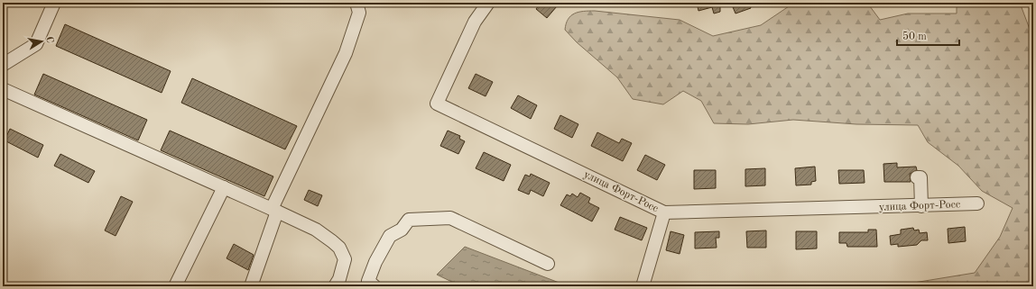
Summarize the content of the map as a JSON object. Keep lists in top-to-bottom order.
{
  "streets": {
    "street": ["улица Форт-Росс"]
  },
  "scale_bar": "50 m",
  "north": "right"
}
